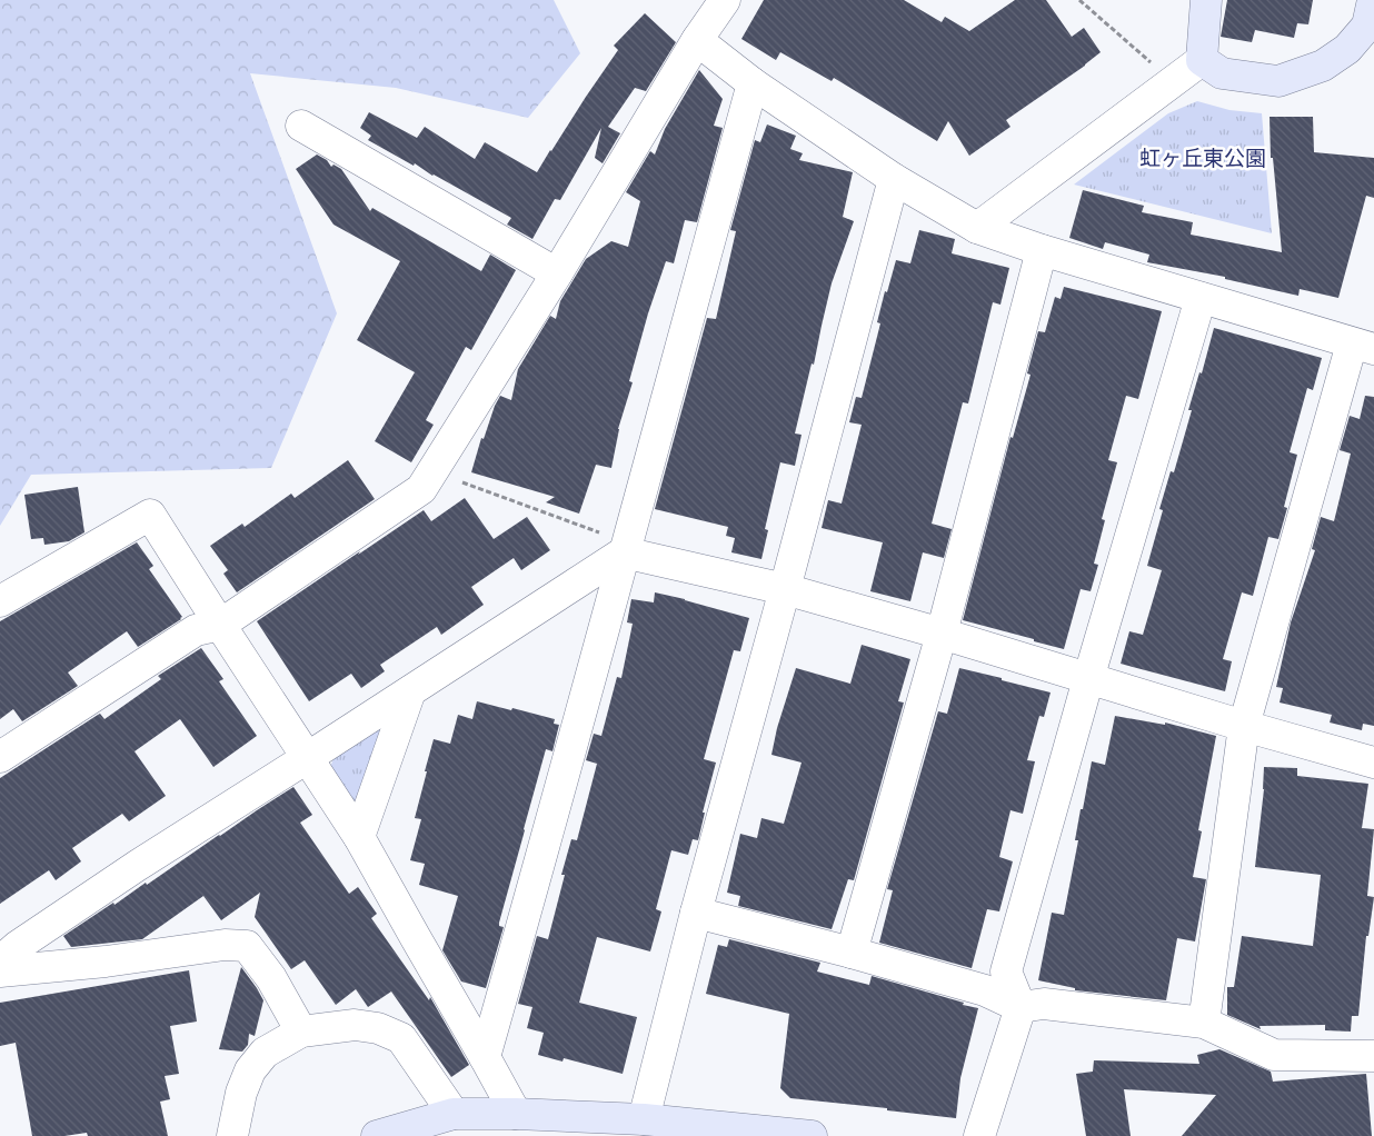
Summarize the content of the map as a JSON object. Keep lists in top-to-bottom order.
{
  "parks": ["虹ヶ丘東公園"]
}
